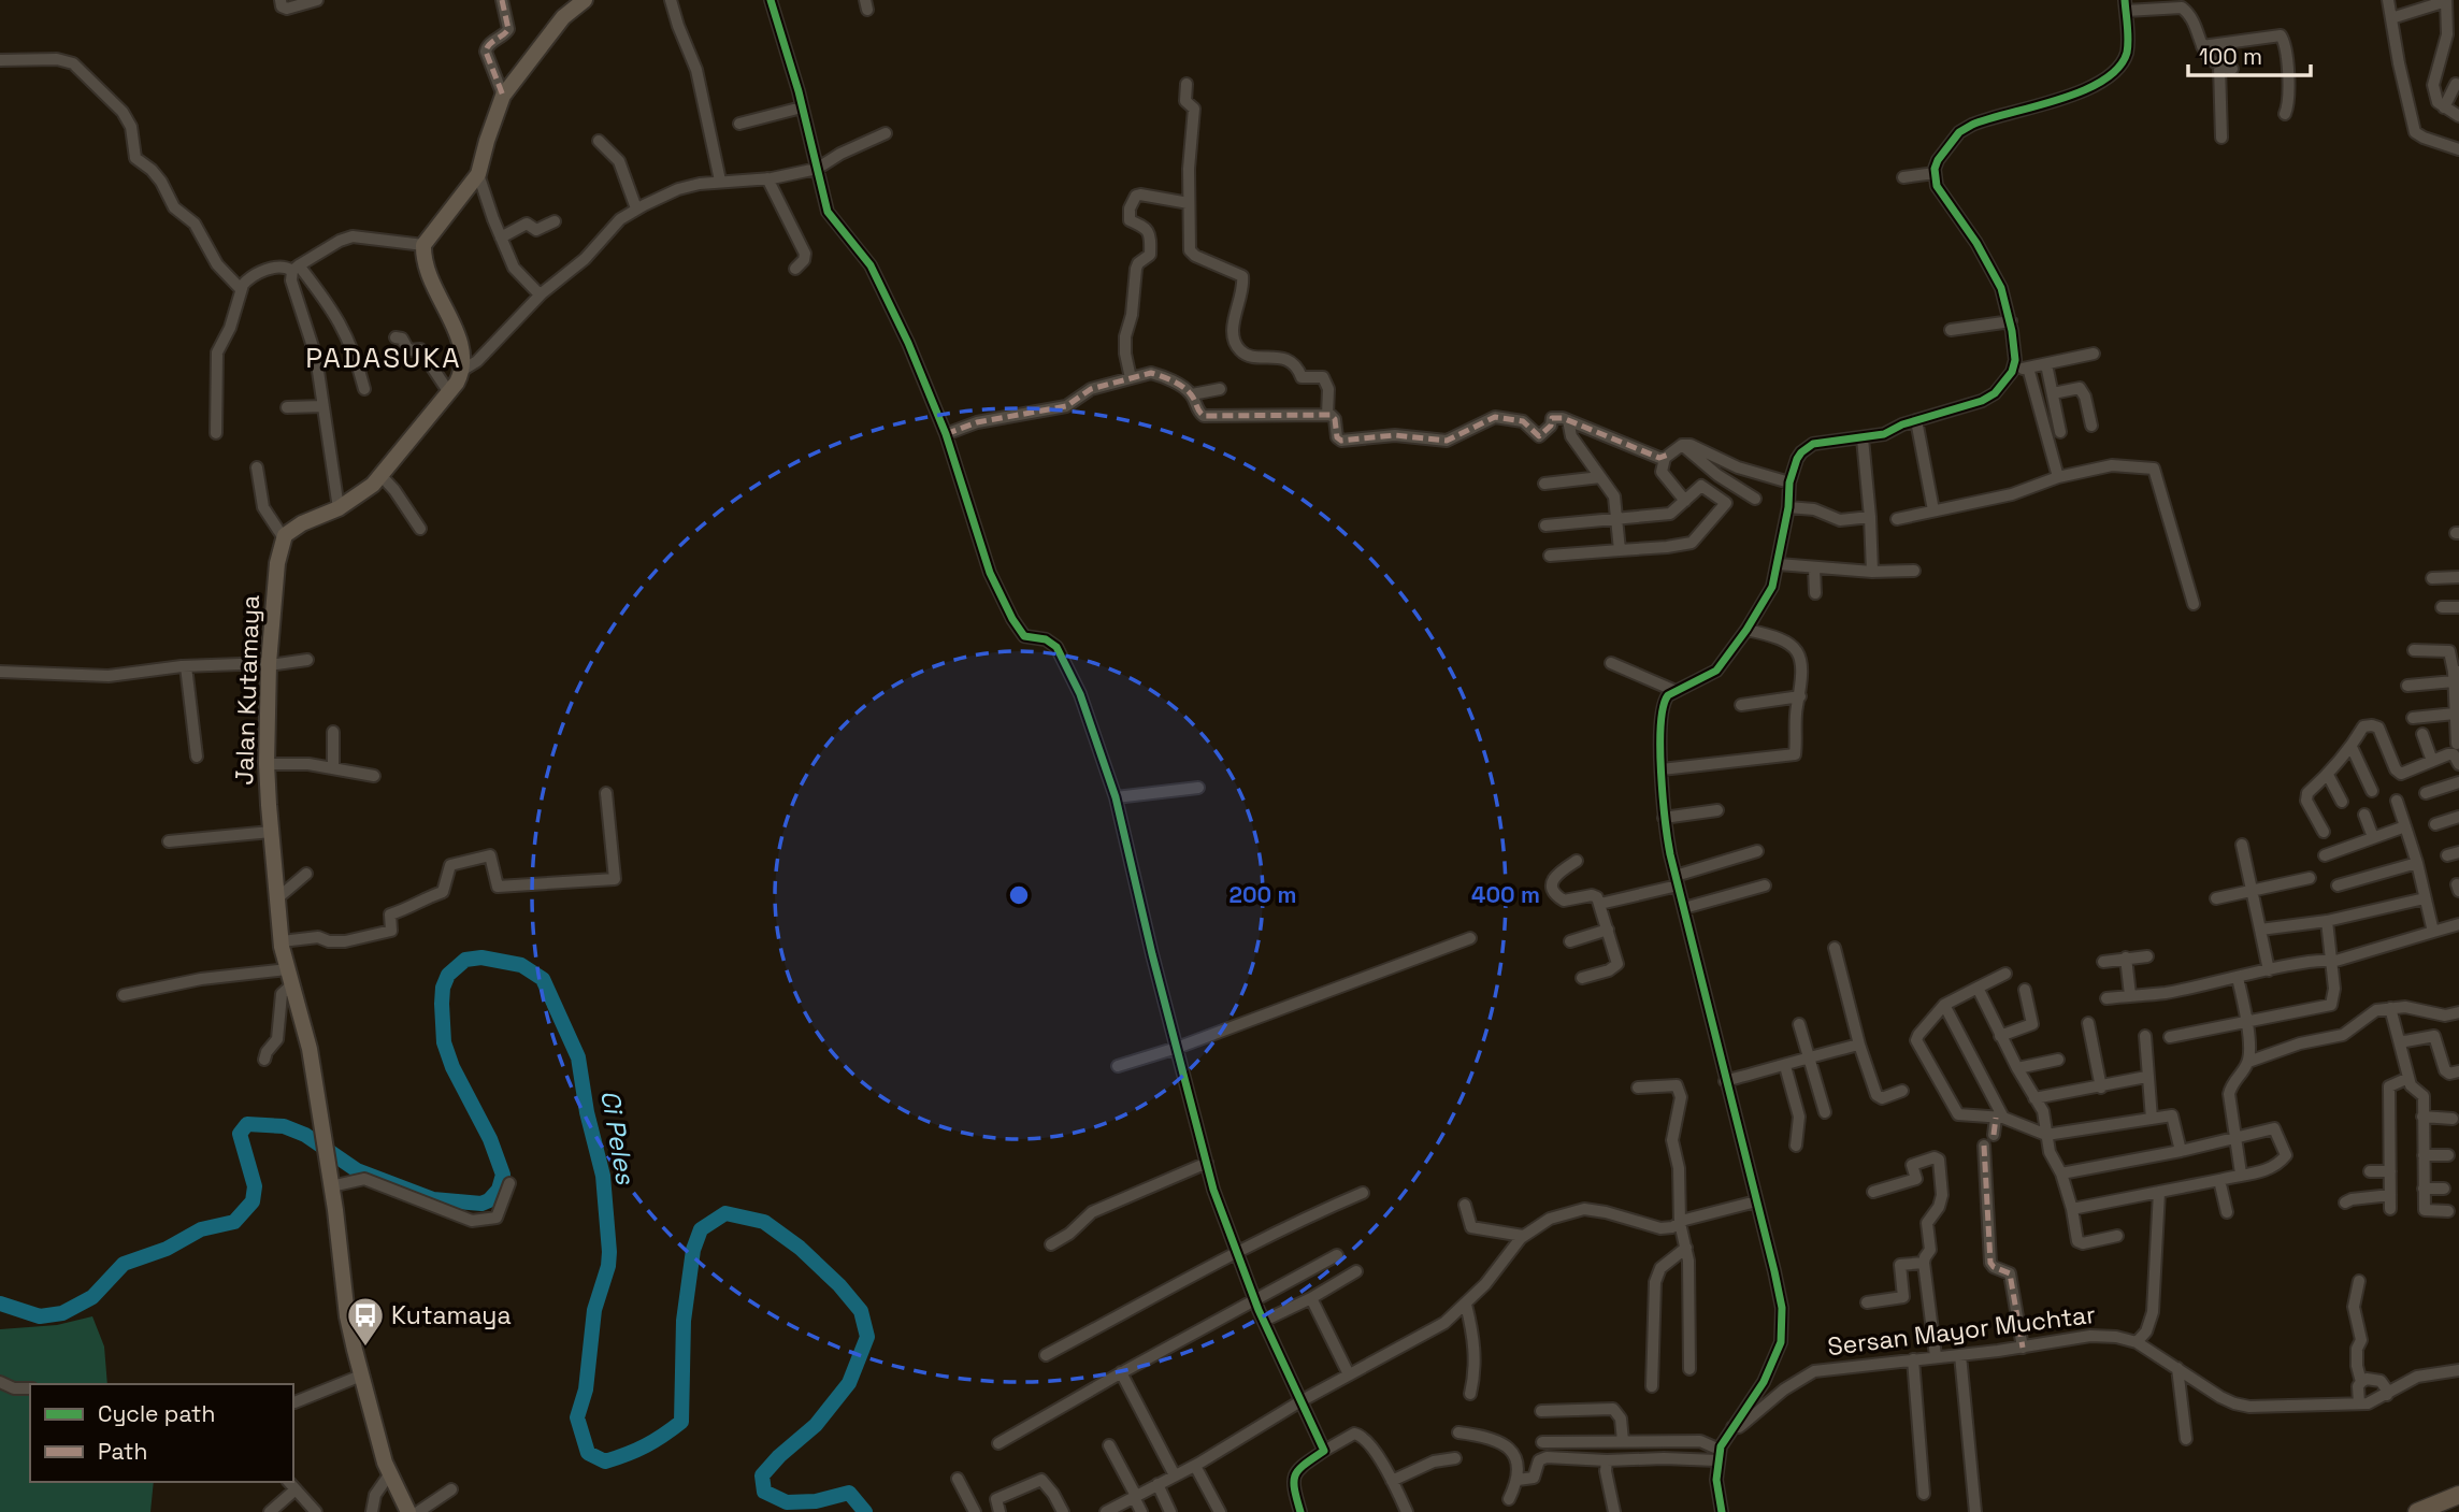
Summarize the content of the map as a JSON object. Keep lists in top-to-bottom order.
{
  "streets": {
    "main road": ["Jalan Kutamaya"],
    "street": ["Sersan Mayor Muchtar"]
  },
  "districts": ["PADASUKA"],
  "water": ["Ci Peles"],
  "places": {
    "bus stop": ["Kutamaya"]
  },
  "legend": ["Cycle path", "Path"],
  "scale_bar": "100 m",
  "rings": ["200 m", "400 m"]
}
